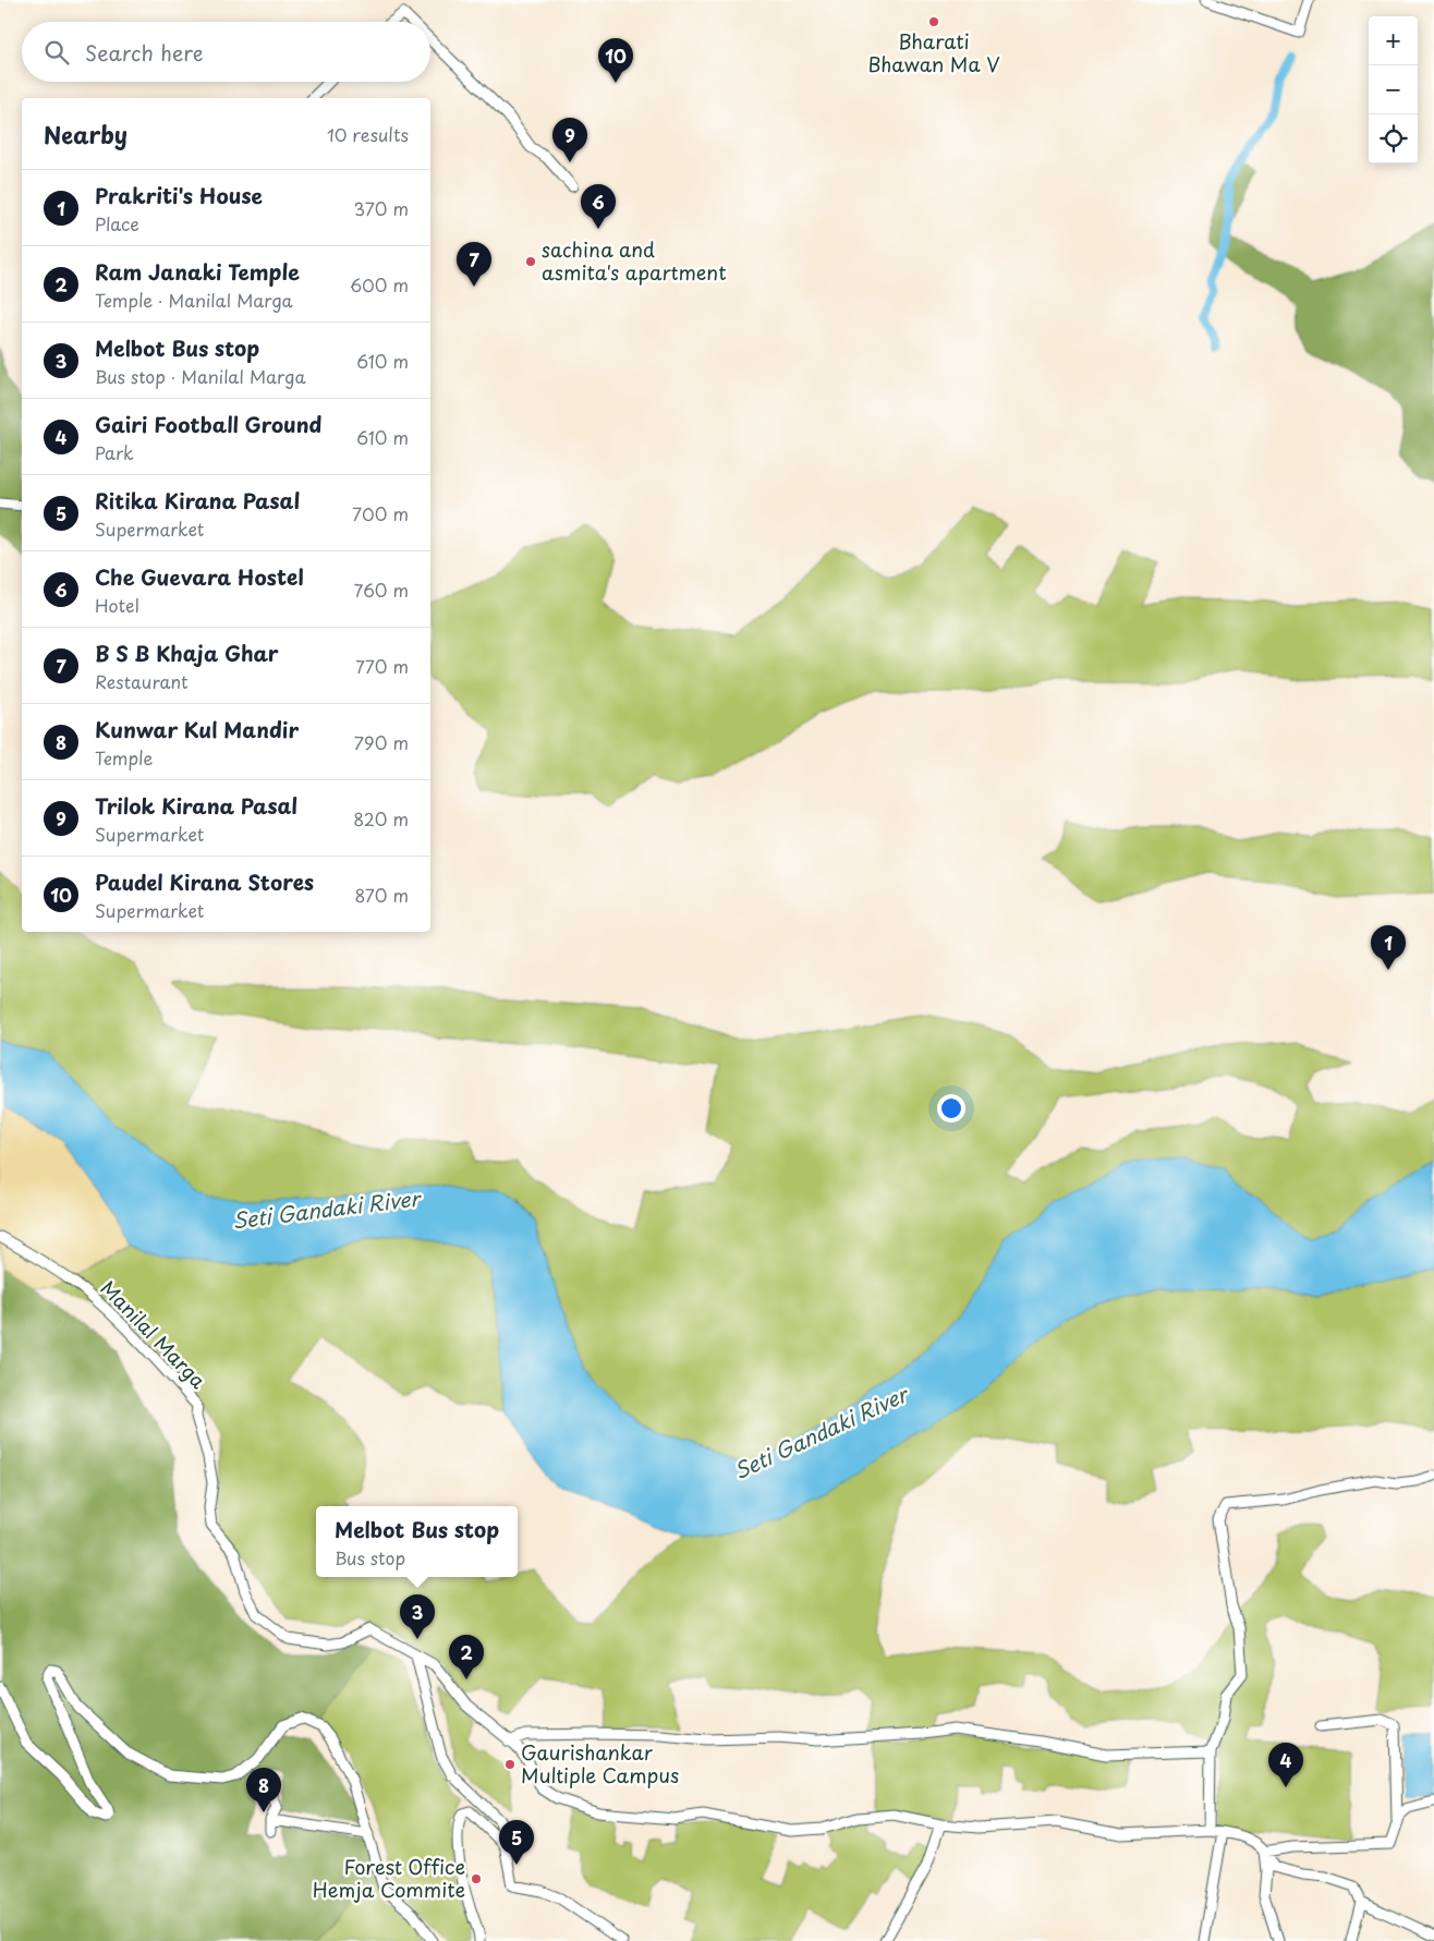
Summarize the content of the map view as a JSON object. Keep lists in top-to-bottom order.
{
  "streets": {
    "street": ["Manilal Marga"]
  },
  "water": ["Seti Gandaki River"],
  "places": [
    "Bharati Bhawan Ma V",
    "sachina and asmita's apartment",
    "Gaurishankar Multiple Campus",
    "Forest Office Hemja Commite"
  ],
  "page": {
    "map_buttons": ["+", "−"],
    "search": "Search here",
    "pins": [
      "10",
      "9",
      "6",
      "7",
      "1",
      "3",
      "2",
      "4",
      "8",
      "5"
    ],
    "heading": ["Nearby", "10 results"],
    "list": [
      {
        "mark": "1",
        "name": "Prakriti's House",
        "note": "Place",
        "value": "370 m"
      },
      {
        "mark": "2",
        "name": "Ram Janaki Temple",
        "note": "Temple · Manilal Marga",
        "value": "600 m"
      },
      {
        "mark": "3",
        "name": "Melbot Bus stop",
        "note": "Bus stop · Manilal Marga",
        "value": "610 m"
      },
      {
        "mark": "4",
        "name": "Gairi Football Ground",
        "note": "Park",
        "value": "610 m"
      },
      {
        "mark": "5",
        "name": "Ritika Kirana Pasal",
        "note": "Supermarket",
        "value": "700 m"
      },
      {
        "mark": "6",
        "name": "Che Guevara Hostel",
        "note": "Hotel",
        "value": "760 m"
      },
      {
        "mark": "7",
        "name": "B S B Khaja Ghar",
        "note": "Restaurant",
        "value": "770 m"
      },
      {
        "mark": "8",
        "name": "Kunwar Kul Mandir",
        "note": "Temple",
        "value": "790 m"
      },
      {
        "mark": "9",
        "name": "Trilok Kirana Pasal",
        "note": "Supermarket",
        "value": "820 m"
      },
      {
        "mark": "10",
        "name": "Paudel Kirana Stores",
        "note": "Supermarket",
        "value": "870 m"
      }
    ],
    "popup": ["Melbot Bus stop", "Bus stop"]
  }
}
